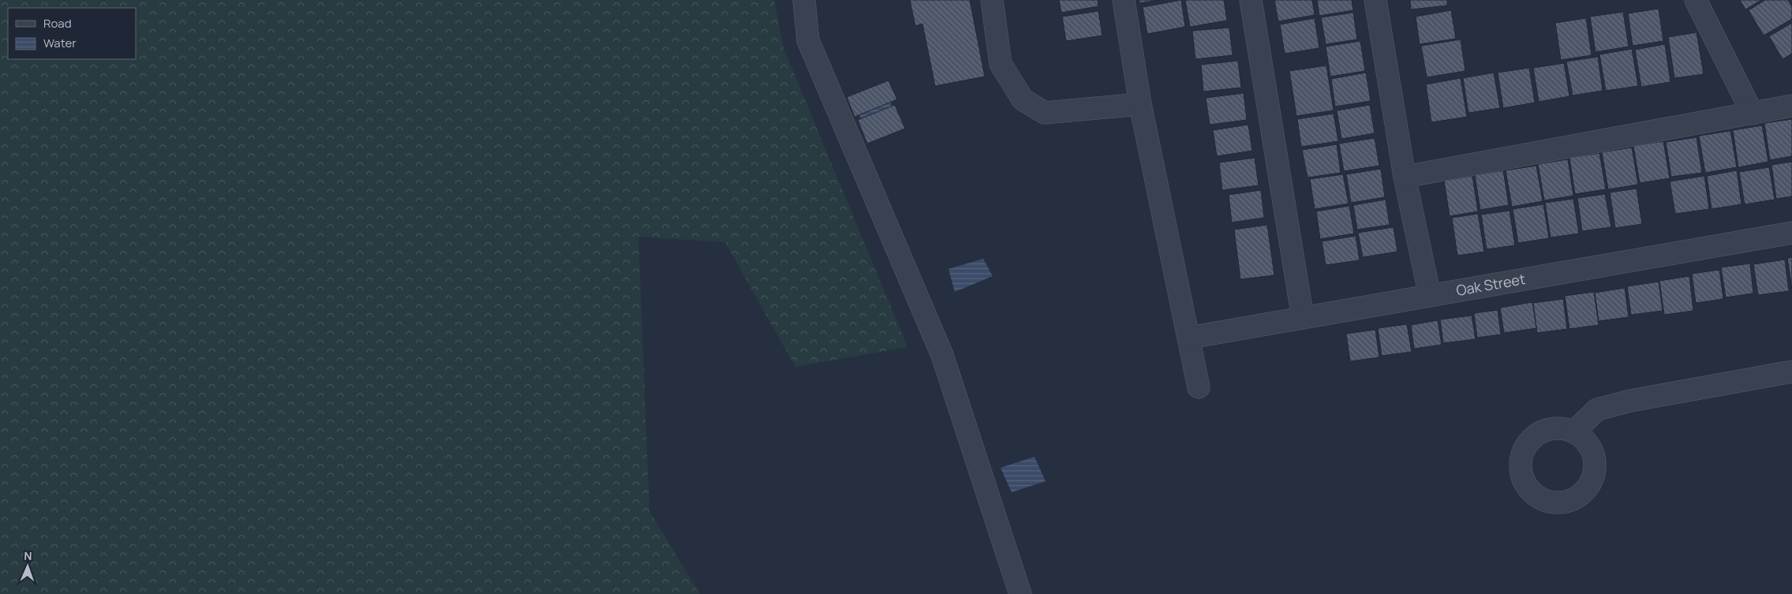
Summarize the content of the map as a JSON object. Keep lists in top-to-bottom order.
{
  "streets": {
    "street": ["Oak Street"]
  },
  "legend": ["Road", "Water"],
  "north": "top"
}
